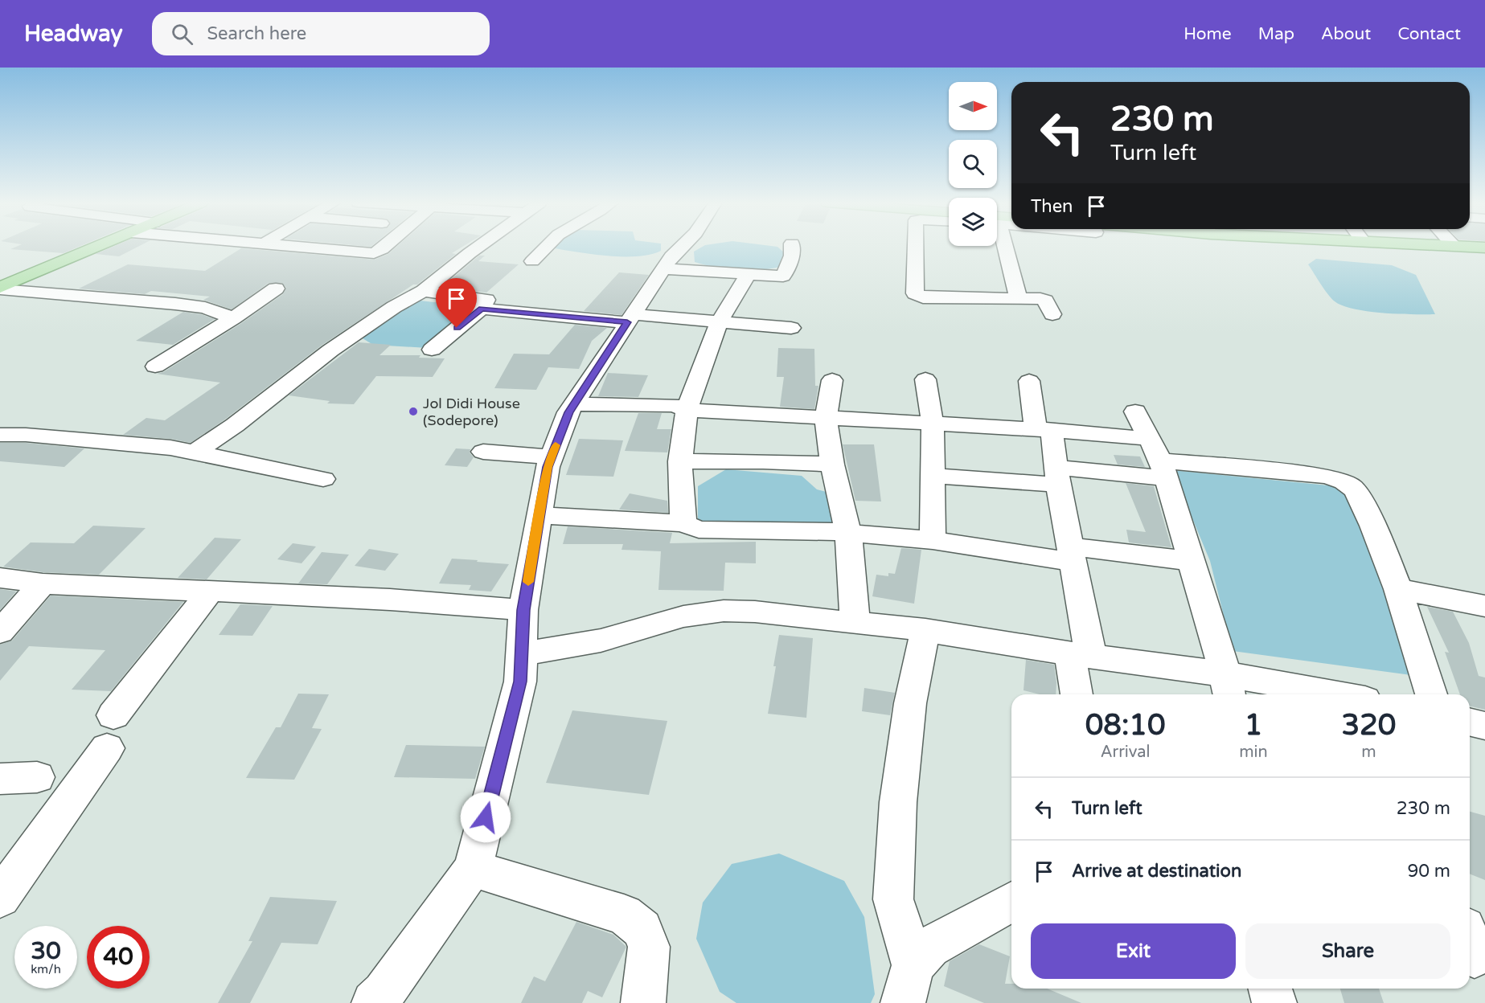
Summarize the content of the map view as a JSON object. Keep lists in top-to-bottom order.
{
  "places": ["Jol Didi House (Sodepore)"],
  "north": "right",
  "page": {
    "header": "Headway",
    "search": "Search here",
    "nav": [
      "Home",
      "Map",
      "About",
      "Contact"
    ],
    "turn": ["230 m", "Turn left"],
    "then": "Then",
    "eta": [
      "08:10",
      "Arrival",
      "1",
      "min",
      "320",
      "m"
    ],
    "list": [
      {
        "name": "Turn left",
        "value": "230 m"
      },
      {
        "name": "Arrive at destination",
        "value": "90 m"
      }
    ],
    "buttons": ["Exit", "Share"],
    "speed": "30 km/h",
    "limit": "40"
  }
}
